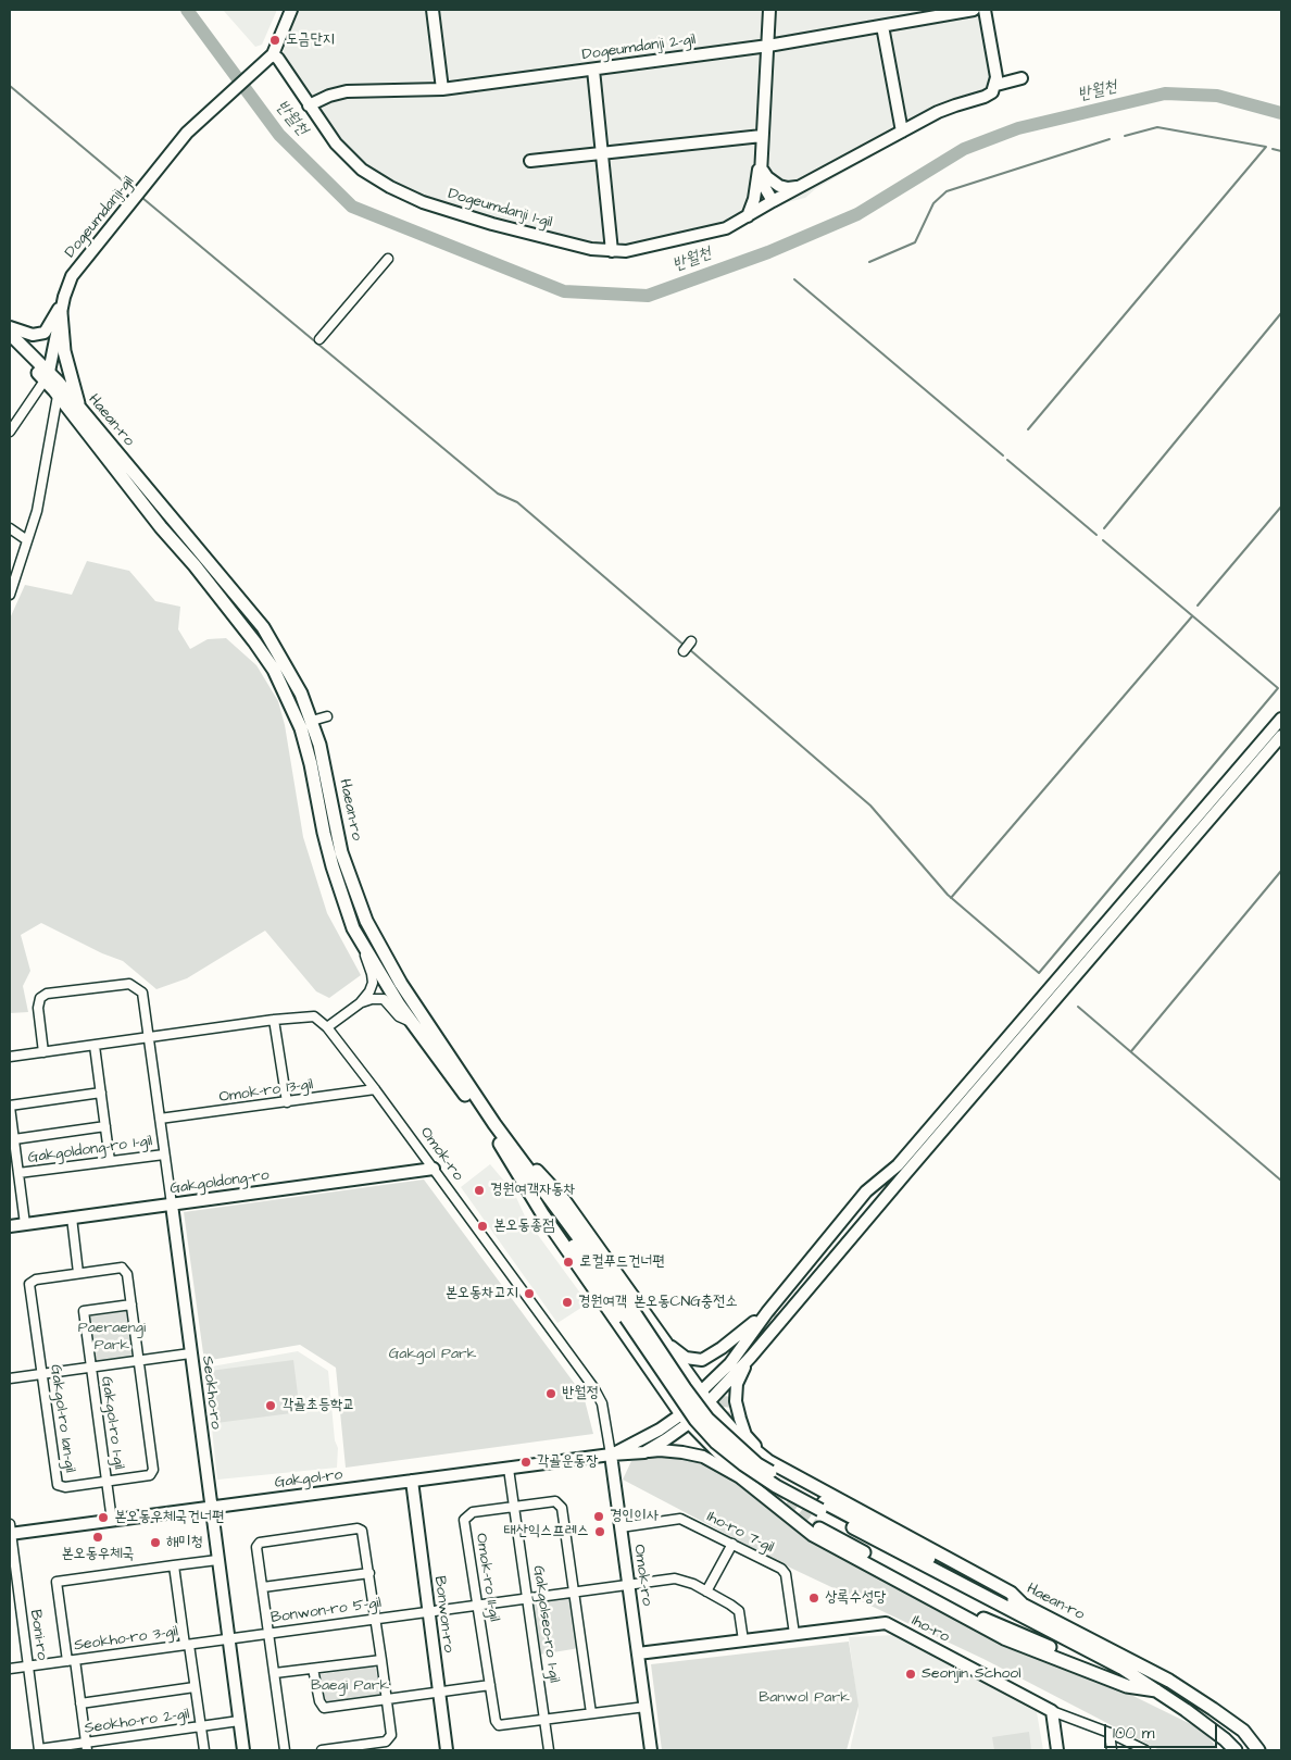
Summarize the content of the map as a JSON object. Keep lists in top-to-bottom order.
{
  "streets": {
    "main road": [
      "Dogeumdanji 2-gil",
      "Dogeumdanji 1-gil",
      "Dogeumdanji-gil",
      "Haean-ro",
      "Omok-ro",
      "Gakgoldong-ro",
      "Seokho-ro",
      "Gakgol-ro",
      "Bonwon-ro",
      "Iho-ro"
    ],
    "street": [
      "Omok-ro 13-gil",
      "Gakgoldong-ro 1-gil",
      "Gakgol-ro 1an-gil",
      "Gakgol-ro 1-gil",
      "Iho-ro 7-gil",
      "Omok-ro 11-gil",
      "Bonwon-ro 5-gil",
      "Gakgolseo-ro 1-gil",
      "Boni-ro",
      "Seokho-ro 3-gil",
      "Seokho-ro 2-gil"
    ]
  },
  "crossings": [
    ["Dogeumdanji 2-gil", "Dogeumdanji 1-gil"],
    ["Dogeumdanji 1-gil", "Dogeumdanji-gil"],
    ["Dogeumdanji-gil", "Haean-ro"],
    ["Omok-ro 13-gil", "Omok-ro"],
    ["Omok-ro 13-gil", "Seokho-ro"],
    ["Gakgoldong-ro 1-gil", "Gakgoldong-ro"],
    ["Gakgoldong-ro 1-gil", "Seokho-ro"],
    ["Omok-ro", "Gakgoldong-ro"],
    ["Omok-ro", "Seokho-ro"],
    ["Omok-ro", "Gakgol-ro"],
    ["Omok-ro", "Iho-ro 7-gil"],
    ["Omok-ro", "Omok-ro 11-gil"],
    ["Omok-ro", "Bonwon-ro 5-gil"],
    ["Omok-ro", "Iho-ro"],
    ["Gakgoldong-ro", "Seokho-ro"],
    ["Seokho-ro", "Gakgol-ro"],
    ["Seokho-ro", "Bonwon-ro 5-gil"],
    ["Seokho-ro", "Seokho-ro 3-gil"],
    ["Seokho-ro", "Seokho-ro 2-gil"],
    ["Gakgol-ro 1an-gil", "Gakgol-ro 1-gil"],
    ["Gakgol-ro 1-gil", "Gakgol-ro"],
    ["Gakgol-ro", "Bonwon-ro"],
    ["Gakgol-ro", "Gakgolseo-ro 1-gil"],
    ["Gakgol-ro", "Boni-ro"],
    ["Iho-ro 7-gil", "Iho-ro"],
    ["Omok-ro 11-gil", "Bonwon-ro 5-gil"],
    ["Omok-ro 11-gil", "Gakgolseo-ro 1-gil"],
    ["Bonwon-ro 5-gil", "Bonwon-ro"],
    ["Bonwon-ro 5-gil", "Gakgolseo-ro 1-gil"],
    ["Bonwon-ro 5-gil", "Seokho-ro 3-gil"],
    ["Boni-ro", "Seokho-ro 3-gil"],
    ["Boni-ro", "Seokho-ro 2-gil"]
  ],
  "water": ["반월천"],
  "parks": [
    "Paeraengi Park",
    "Gakgol Park",
    "Baegi Park",
    "Banwol Park"
  ],
  "places": [
    "도금단지",
    "경원여객자동차",
    "본오동종점",
    "로컬푸드건너편",
    "본오동차고지",
    "경원여객 본오동CNG충전소",
    "반월정",
    "각골초등학교",
    "각골운동장",
    "경인이사",
    "본오동우체국건너편",
    "태산익스프레스",
    "본오동우체국",
    "해미청",
    "상록수성당",
    "Seonjin School"
  ],
  "scale_bar": "100 m"
}
